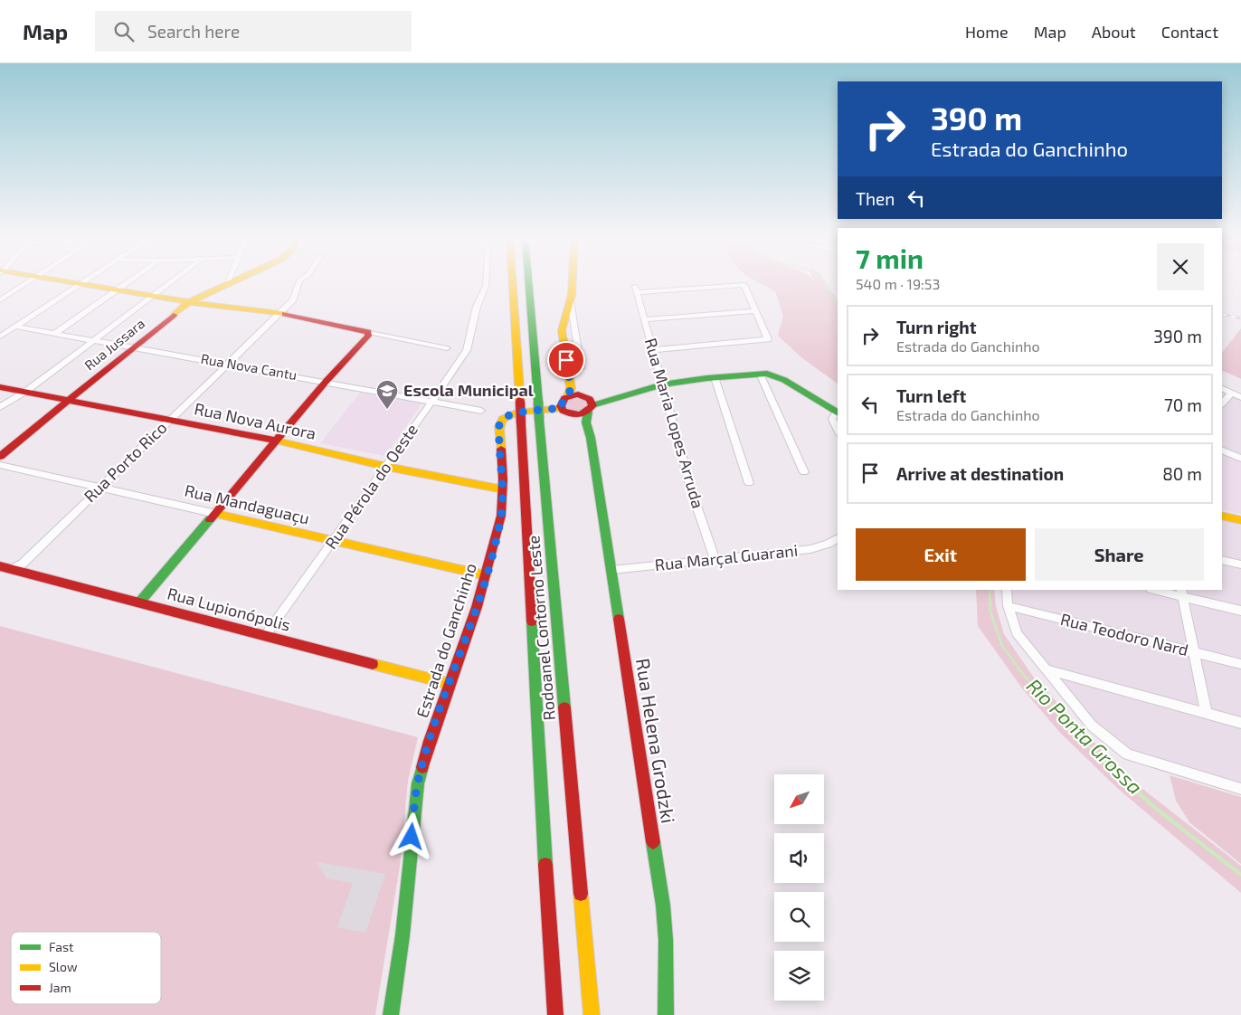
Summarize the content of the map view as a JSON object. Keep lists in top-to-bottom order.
{
  "streets": {
    "main road": [
      "Rua Jussara",
      "Rua Nova Aurora",
      "Rua Mandaguaçu",
      "Rua Lupionópolis",
      "Rodoanel Contorno Leste",
      "Estrada do Ganchinho",
      "Rua Helena Grodzki"
    ],
    "street": [
      "Rua Nova Cantu",
      "Rua Maria Lopes Arruda",
      "Rua Porto Rico",
      "Rua Pérola do Oeste",
      "Rua Marçal Guarani",
      "Rua Teodoro Nard"
    ]
  },
  "crossings": [
    ["Rua Jussara", "Rua Nova Cantu"],
    ["Rua Jussara", "Rua Nova Aurora"],
    ["Rua Nova Cantu", "Rua Porto Rico"],
    ["Rua Nova Cantu", "Rua Pérola do Oeste"],
    ["Rua Nova Aurora", "Rua Porto Rico"],
    ["Rua Nova Aurora", "Rua Pérola do Oeste"],
    ["Rua Nova Aurora", "Estrada do Ganchinho"],
    ["Rua Maria Lopes Arruda", "Rua Marçal Guarani"],
    ["Rua Porto Rico", "Rua Mandaguaçu"],
    ["Rua Porto Rico", "Rua Lupionópolis"],
    ["Rua Pérola do Oeste", "Rua Mandaguaçu"],
    ["Rua Pérola do Oeste", "Rua Lupionópolis"],
    ["Rua Mandaguaçu", "Estrada do Ganchinho"],
    ["Rua Marçal Guarani", "Rua Helena Grodzki"],
    ["Rua Lupionópolis", "Estrada do Ganchinho"]
  ],
  "water": ["Rio Ponta Grossa"],
  "places": {
    "school or university": ["Escola Municipal"]
  },
  "legend": ["Fast", "Slow", "Jam"],
  "north": "bottom left",
  "page": {
    "header": "Map",
    "search": "Search here",
    "nav": [
      "Home",
      "Map",
      "About",
      "Contact"
    ],
    "turn": ["390 m", "Estrada do Ganchinho"],
    "then": "Then",
    "heading": ["7 min", "540 m · 19:53"],
    "list": [
      {
        "name": "Turn right",
        "note": "Estrada do Ganchinho",
        "value": "390 m"
      },
      {
        "name": "Turn left",
        "note": "Estrada do Ganchinho",
        "value": "70 m"
      },
      {
        "name": "Arrive at destination",
        "value": "80 m"
      }
    ],
    "buttons": ["Exit", "Share"]
  }
}
